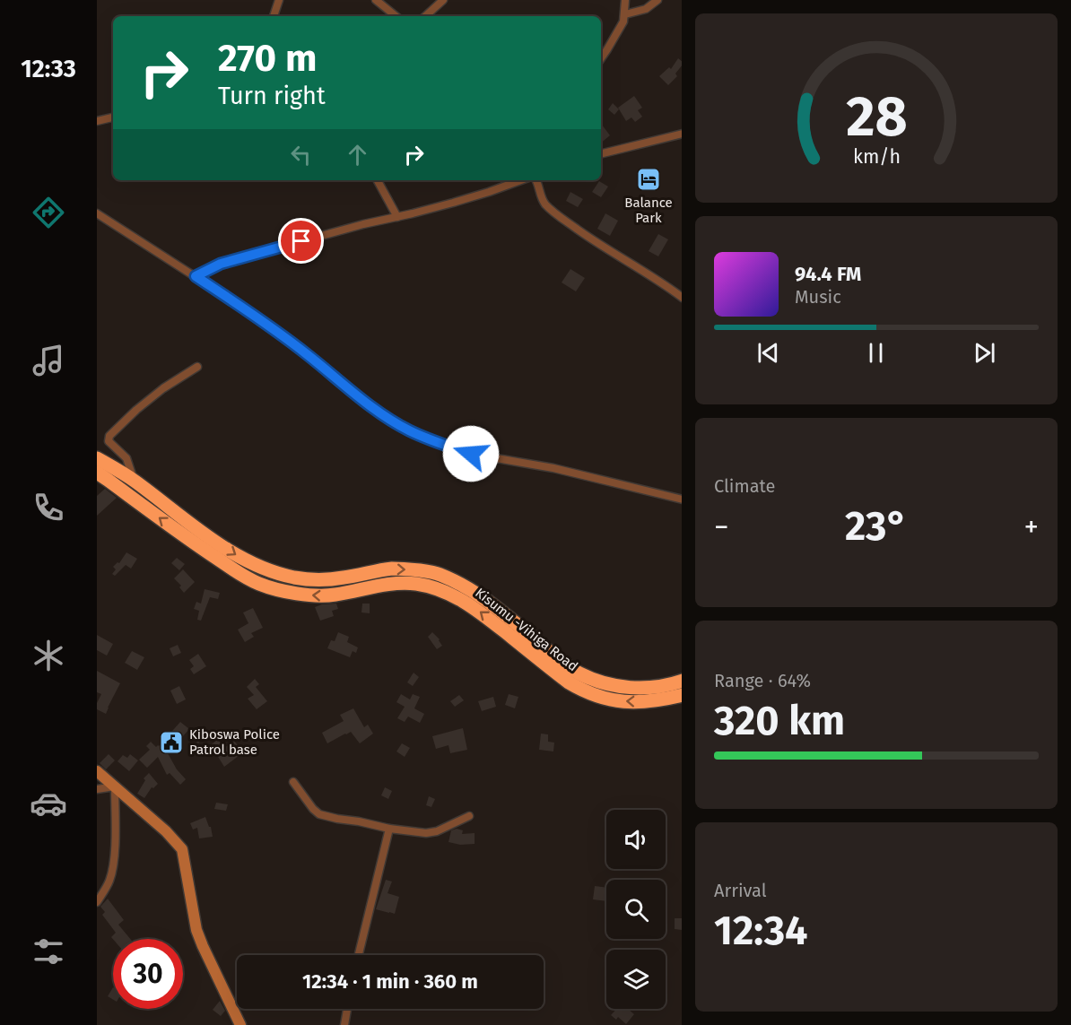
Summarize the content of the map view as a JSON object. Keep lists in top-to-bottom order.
{
  "streets": {
    "highway": ["Kisumu -Vihiga Road"]
  },
  "places": {
    "hotel": ["Balance Park"],
    "public building": ["Kiboswa Police Patrol base"]
  },
  "page": {
    "tabs": "12:33",
    "turn": ["270 m", "Turn right"],
    "song": ["94.4 FM", "Music"],
    "tile": [
      "Climate",
      ["Range · 64%", "320 km"],
      ["Arrival", "12:34"]
    ],
    "heat": ["−", "23°", "+"],
    "limit": "30",
    "trip": "12:34 · 1 min · 360 m",
    "gauge": ["28", "km/h"]
  }
}
